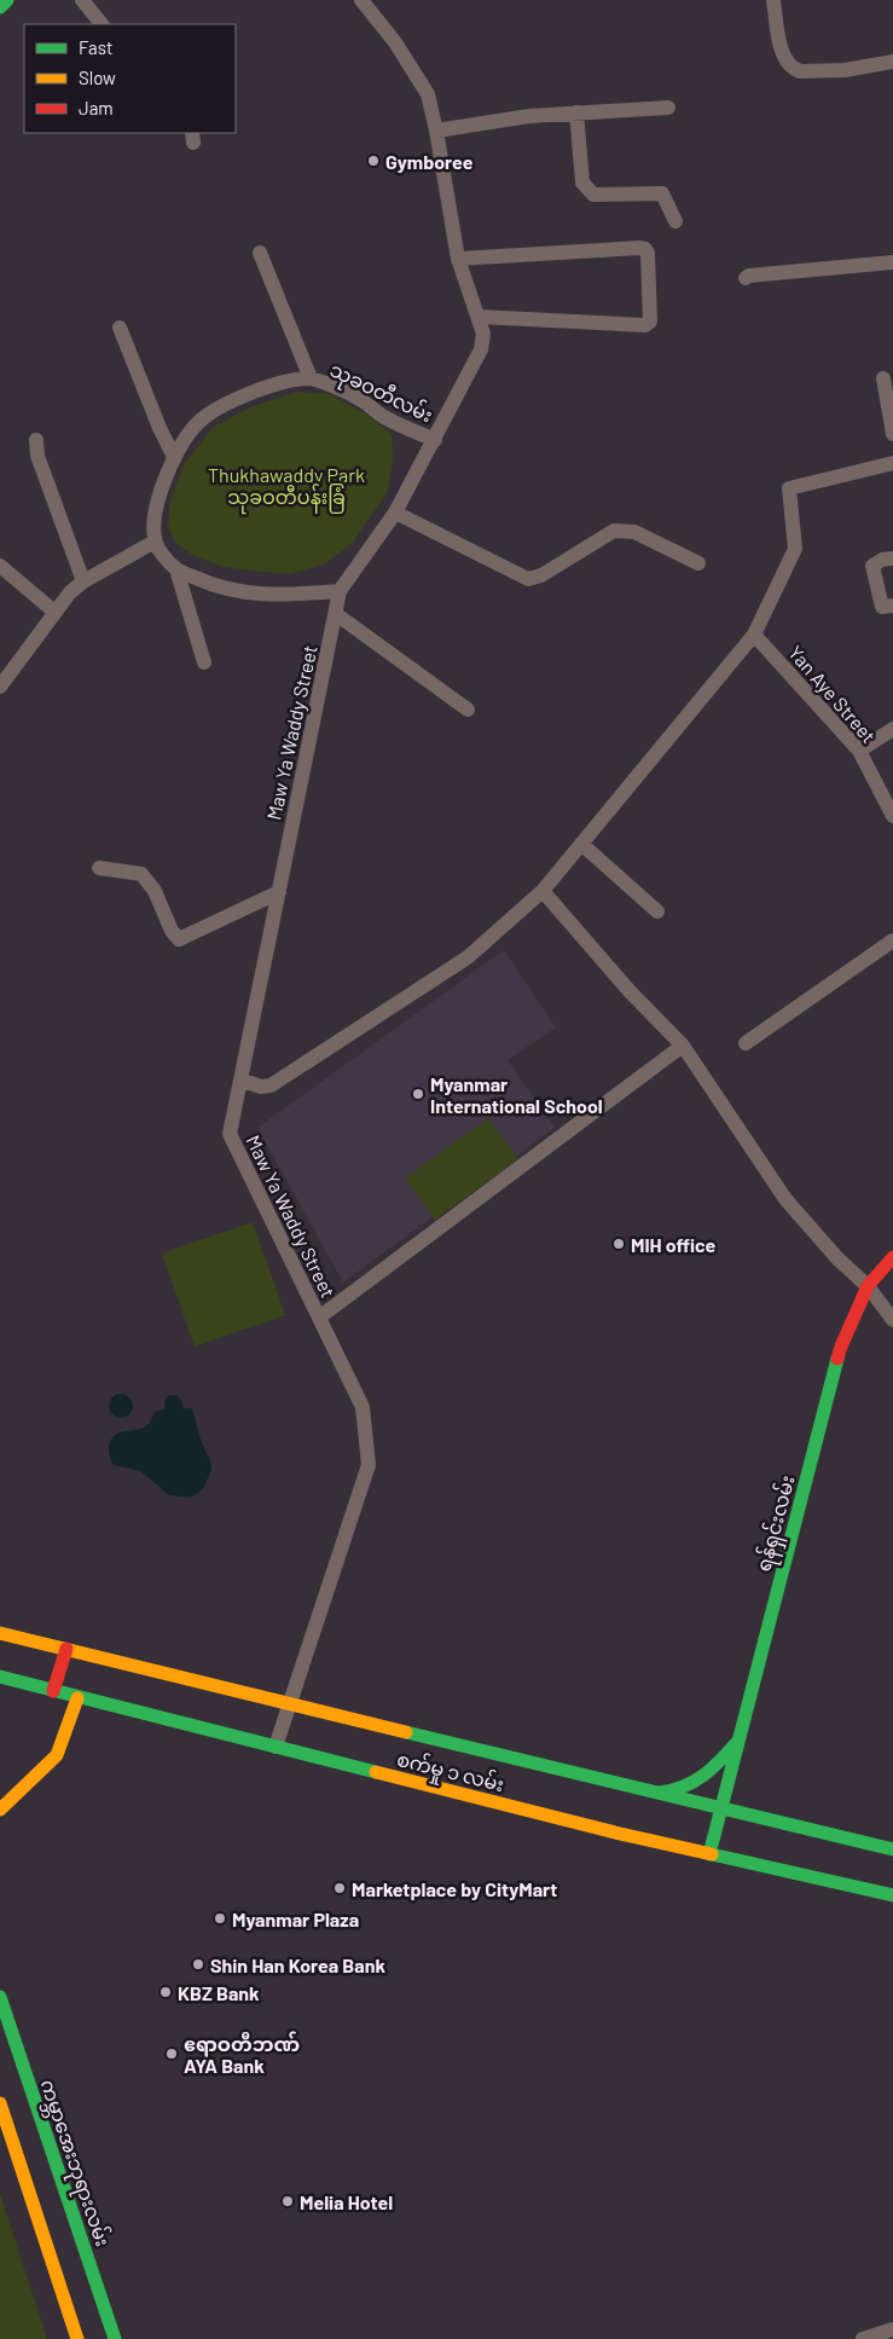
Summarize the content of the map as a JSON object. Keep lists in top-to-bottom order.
{
  "streets": {
    "main road": ["ရန်ရှင်းလမ်း", "စက်မှု ၁ လမ်း", "ကမ္ဘာအေးဘုရားလမ်း"],
    "street": ["သုခဝတီလမ်း", "Yan Aye Street", "Maw Ya Waddy Street"]
  },
  "crossings": [
    ["Maw Ya Waddy Street", "စက်မှု ၁ လမ်း"],
    ["ရန်ရှင်းလမ်း", "စက်မှု ၁ လမ်း"]
  ],
  "parks": ["Thukhawaddy Park သုခဝတီပန်းခြံ"],
  "places": [
    "Gymboree",
    "Myanmar International School",
    "MIH office",
    "Marketplace by CityMart",
    "Myanmar Plaza",
    "Shin Han Korea Bank",
    "KBZ Bank",
    "ဧရာဝတီဘဏ် AYA Bank",
    "Melia Hotel"
  ],
  "legend": ["Fast", "Slow", "Jam"]
}
